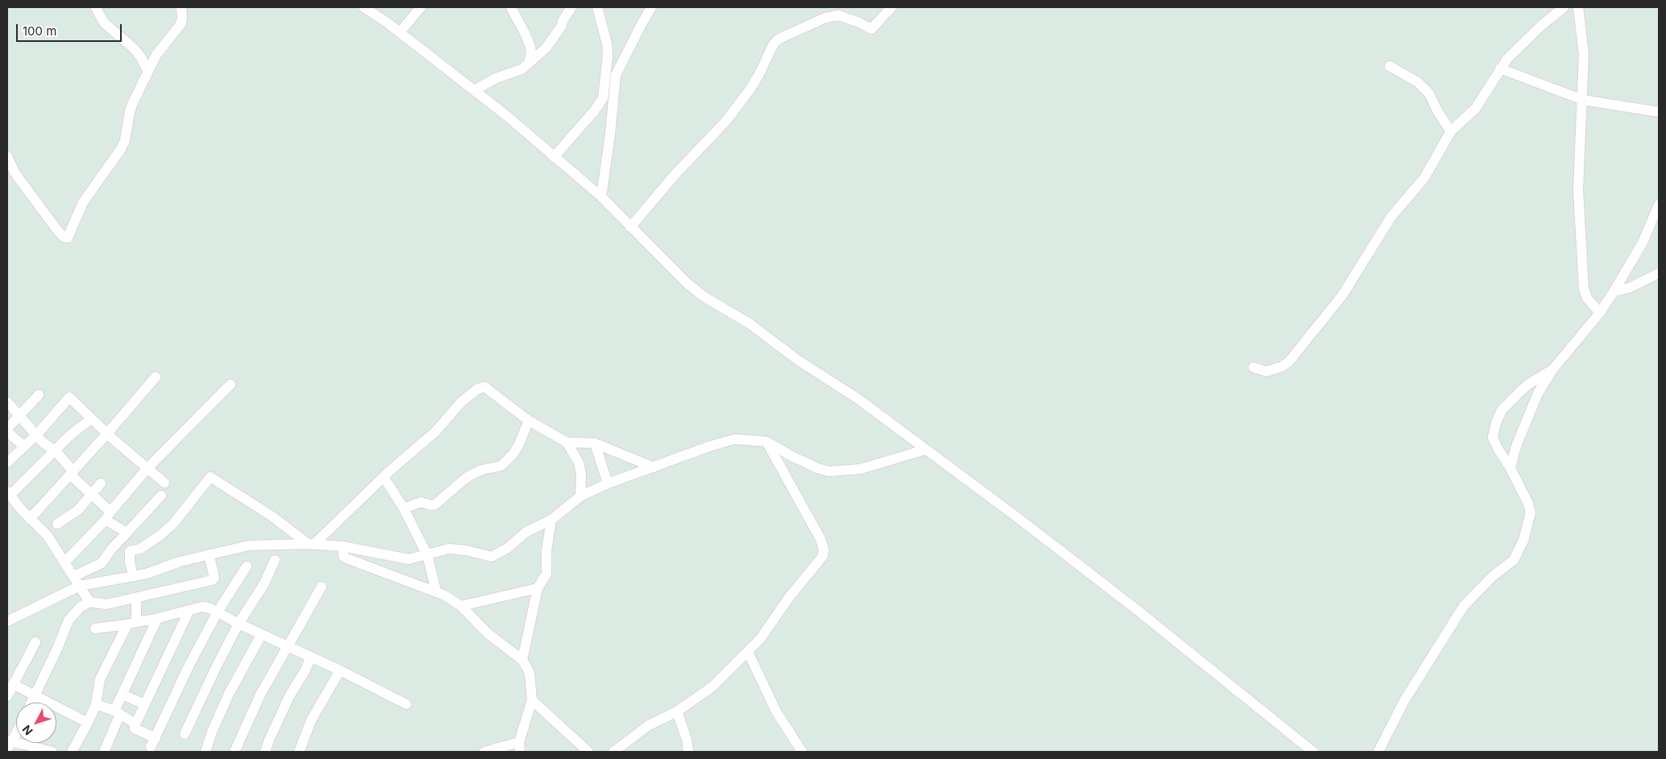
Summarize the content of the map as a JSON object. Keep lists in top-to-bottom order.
{
  "scale_bar": "100 m",
  "north": "bottom left"
}
